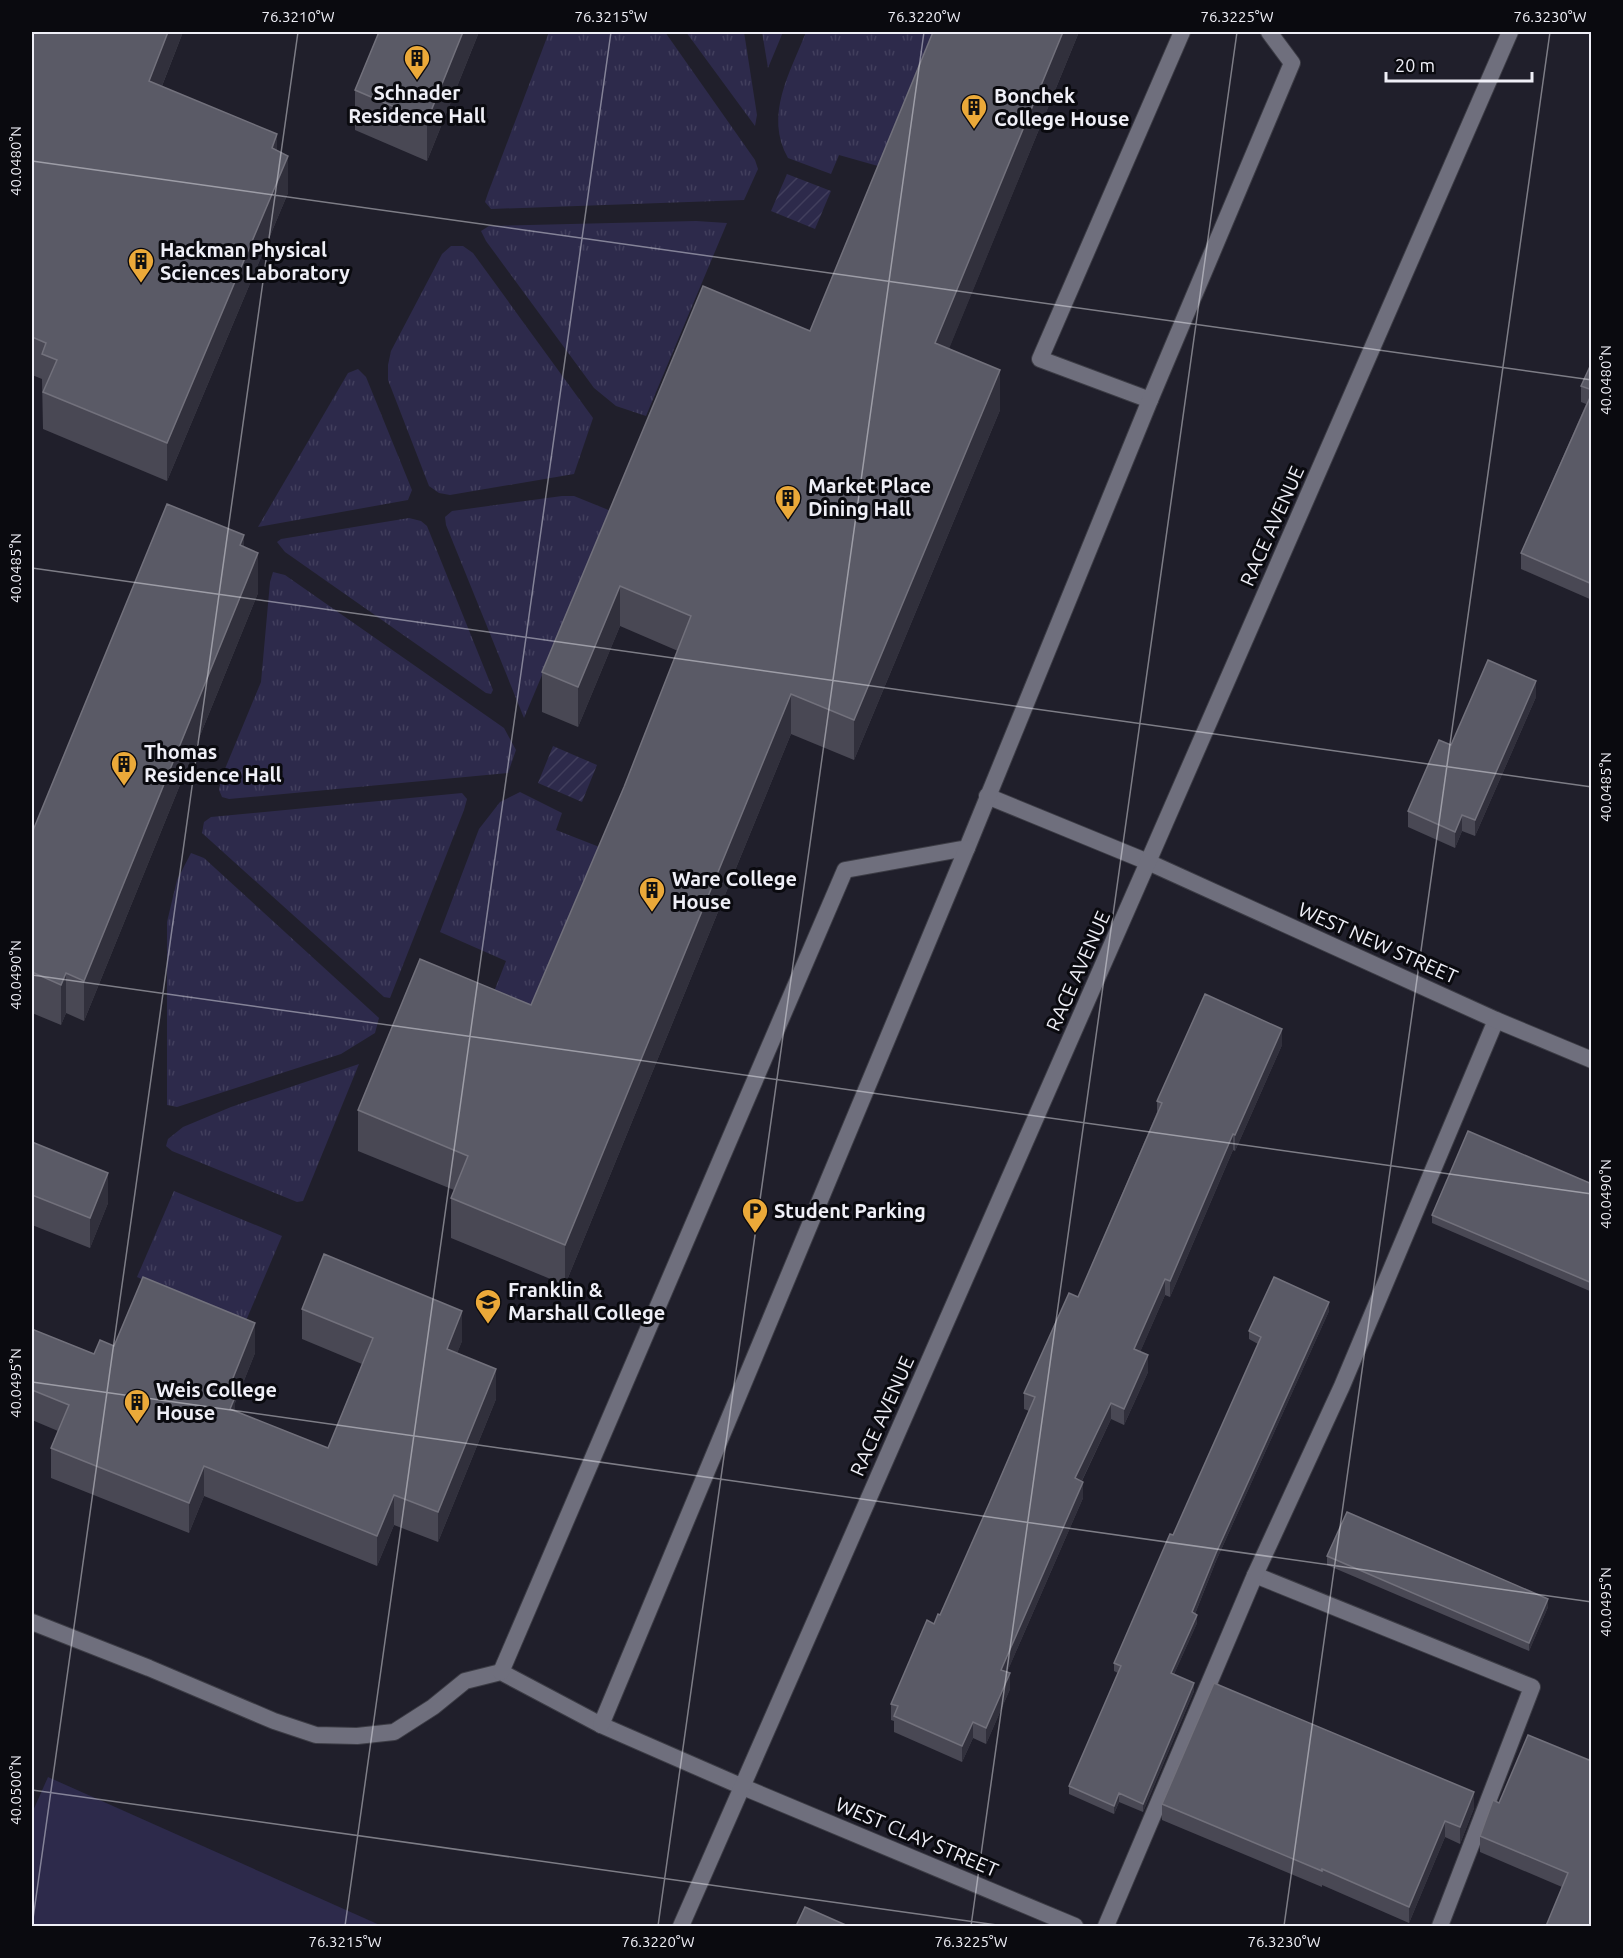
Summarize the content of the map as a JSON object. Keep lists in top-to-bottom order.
{
  "streets": {
    "main road": ["RACE AVENUE", "WEST NEW STREET", "WEST CLAY STREET"]
  },
  "crossings": [
    ["RACE AVENUE", "WEST NEW STREET"],
    ["RACE AVENUE", "WEST CLAY STREET"]
  ],
  "places": {
    "building": [
      "Schnader Residence Hall",
      "Bonchek College House",
      "Hackman Physical Sciences Laboratory",
      "Market Place Dining Hall",
      "Thomas Residence Hall",
      "Ware College House",
      "Weis College House"
    ],
    "parking": ["Student Parking"],
    "school or university": ["Franklin & Marshall College"]
  },
  "scale_bar": "20 m",
  "coordinates": [
    "76.3210°W",
    "76.3215°W",
    "76.3220°W",
    "76.3225°W",
    "76.3230°W",
    "40.0480°N",
    "40.0485°N",
    "40.0490°N",
    "40.0495°N",
    "40.0500°N"
  ]
}
